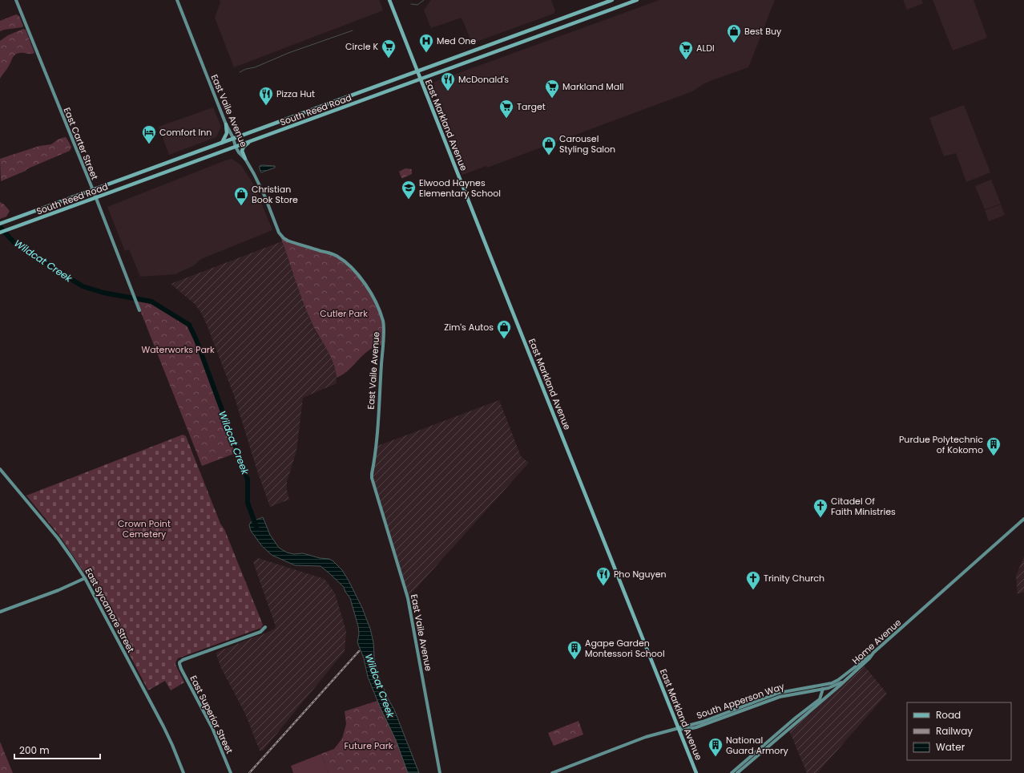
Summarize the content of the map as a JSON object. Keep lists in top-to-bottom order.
{
  "streets": {
    "main road": ["South Reed Road", "East Markland Avenue"],
    "street": [
      "East Vaile Avenue",
      "East Carter Street",
      "East Sycamore Street",
      "Home Avenue",
      "South Apperson Way",
      "East Superior Street"
    ]
  },
  "crossings": [
    ["South Reed Road", "East Vaile Avenue"],
    ["South Reed Road", "East Markland Avenue"],
    ["South Reed Road", "East Carter Street"],
    ["East Markland Avenue", "South Apperson Way"],
    ["Home Avenue", "South Apperson Way"]
  ],
  "water": ["Wildcat Creek"],
  "parks": [
    "Cutler Park",
    "Waterworks Park",
    "Crown Point Cemetery",
    "Future Park"
  ],
  "places": {
    "shop": [
      "Best Buy",
      "Carousel Styling Salon",
      "Christian Book Store",
      "Zim's Autos"
    ],
    "hospital": ["Med One"],
    "supermarket": [
      "Circle K",
      "ALDI",
      "Markland Mall",
      "Target"
    ],
    "restaurant": ["McDonald's", "Pizza Hut", "Pho Nguyen"],
    "hotel": ["Comfort Inn"],
    "school or university": ["Elwood Haynes Elementary School"],
    "building": ["Purdue Polytechnic of Kokomo", "Agape Garden Montessori School", "National Guard Armory"],
    "church": ["Citadel Of Faith Ministries", "Trinity Church"]
  },
  "legend": ["Road", "Railway", "Water"],
  "scale_bar": "200 m"
}
